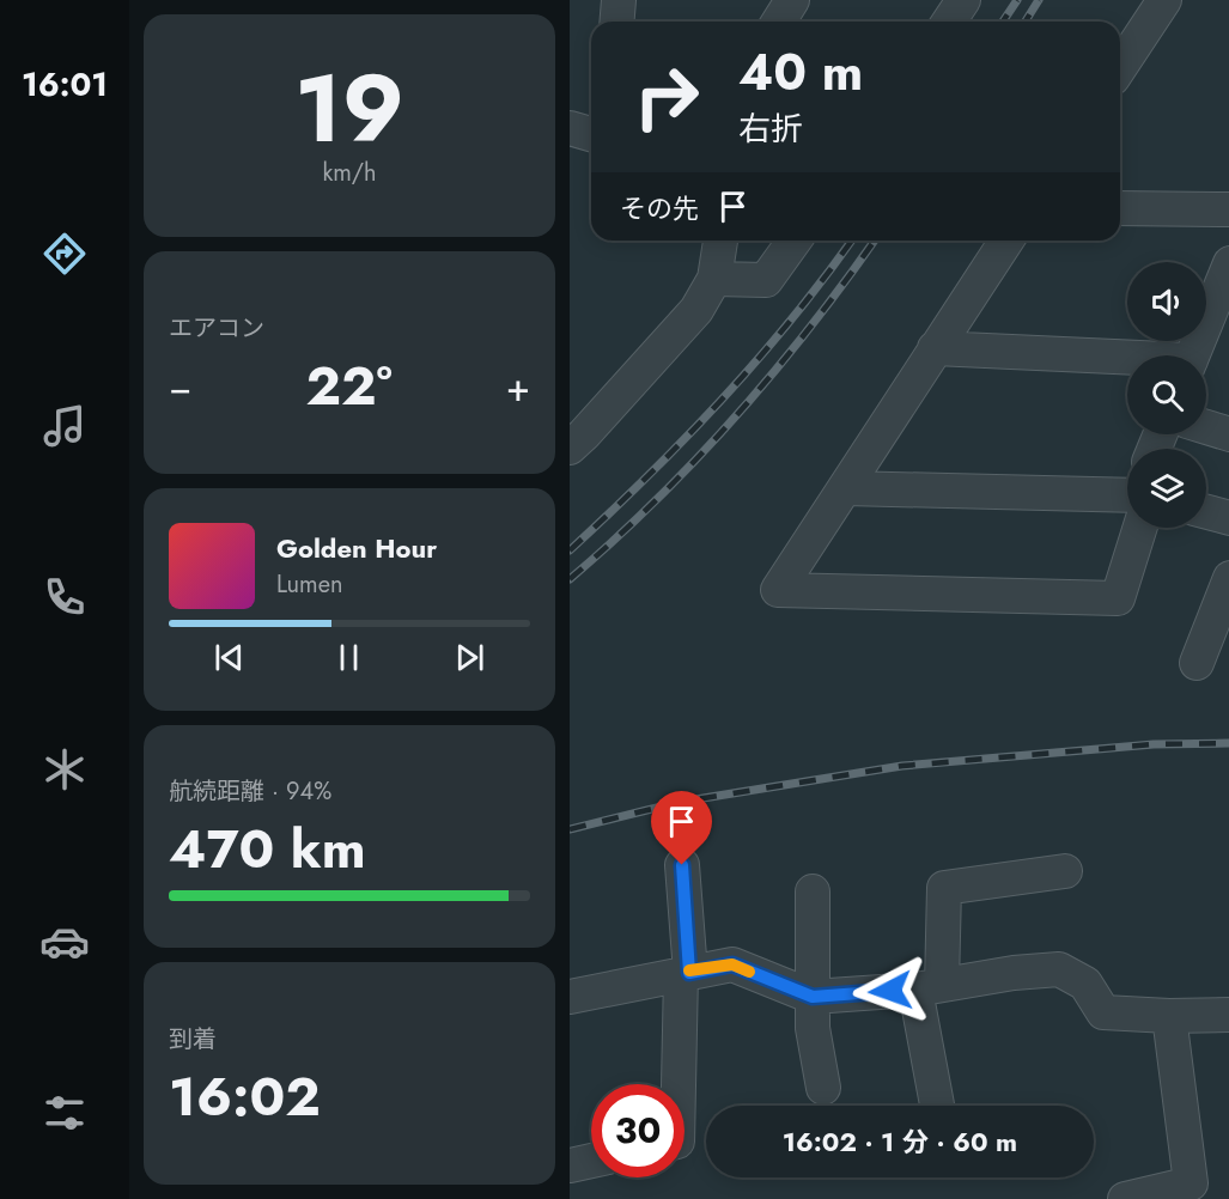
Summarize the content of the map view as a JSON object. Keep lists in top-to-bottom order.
{
  "page": {
    "tabs": "16:01",
    "tile": [
      ["19", "km/h"],
      "エアコン",
      ["航続距離 · 94%", "470 km"],
      ["到着", "16:02"]
    ],
    "turn": ["40 m", "右折"],
    "then": "その先",
    "heat": ["−", "22°", "+"],
    "song": ["Golden Hour", "Lumen"],
    "limit": "30",
    "trip": "16:02 · 1 分 · 60 m"
  }
}
